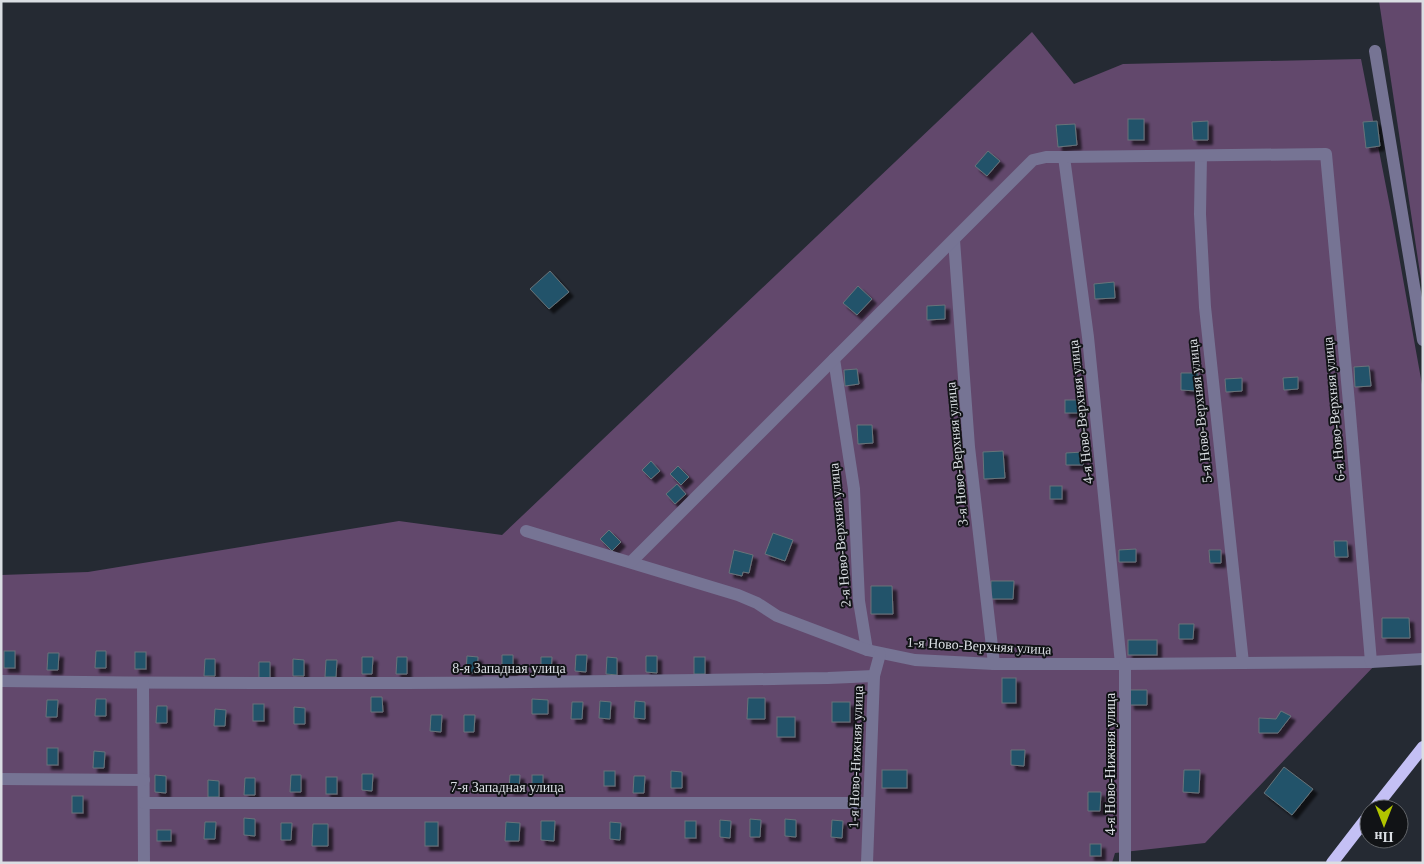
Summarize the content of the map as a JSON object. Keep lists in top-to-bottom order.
{
  "streets": {
    "street": [
      "6-я Ново-Верхняя улица",
      "5-я Ново-Верхняя улица",
      "4-я Ново-Верхняя улица",
      "3-я Ново-Верхняя улица",
      "2-я Ново-Верхняя улица",
      "1-я Ново-Верхняя улица",
      "8-я Западная улица",
      "1-я Ново-Нижняя улица",
      "4-я Ново-Нижняя улица",
      "7-я Западная улица"
    ]
  },
  "crossings": [
    ["6-я Ново-Верхняя улица", "5-я Ново-Верхняя улица"],
    ["6-я Ново-Верхняя улица", "1-я Ново-Верхняя улица"],
    ["5-я Ново-Верхняя улица", "1-я Ново-Верхняя улица"],
    ["4-я Ново-Верхняя улица", "1-я Ново-Верхняя улица"],
    ["4-я Ново-Верхняя улица", "4-я Ново-Нижняя улица"],
    ["3-я Ново-Верхняя улица", "1-я Ново-Верхняя улица"],
    ["2-я Ново-Верхняя улица", "1-я Ново-Верхняя улица"],
    ["2-я Ново-Верхняя улица", "1-я Ново-Нижняя улица"],
    ["1-я Ново-Верхняя улица", "1-я Ново-Нижняя улица"],
    ["1-я Ново-Верхняя улица", "4-я Ново-Нижняя улица"],
    ["8-я Западная улица", "1-я Ново-Нижняя улица"],
    ["1-я Ново-Нижняя улица", "7-я Западная улица"]
  ],
  "north": "bottom"
}
